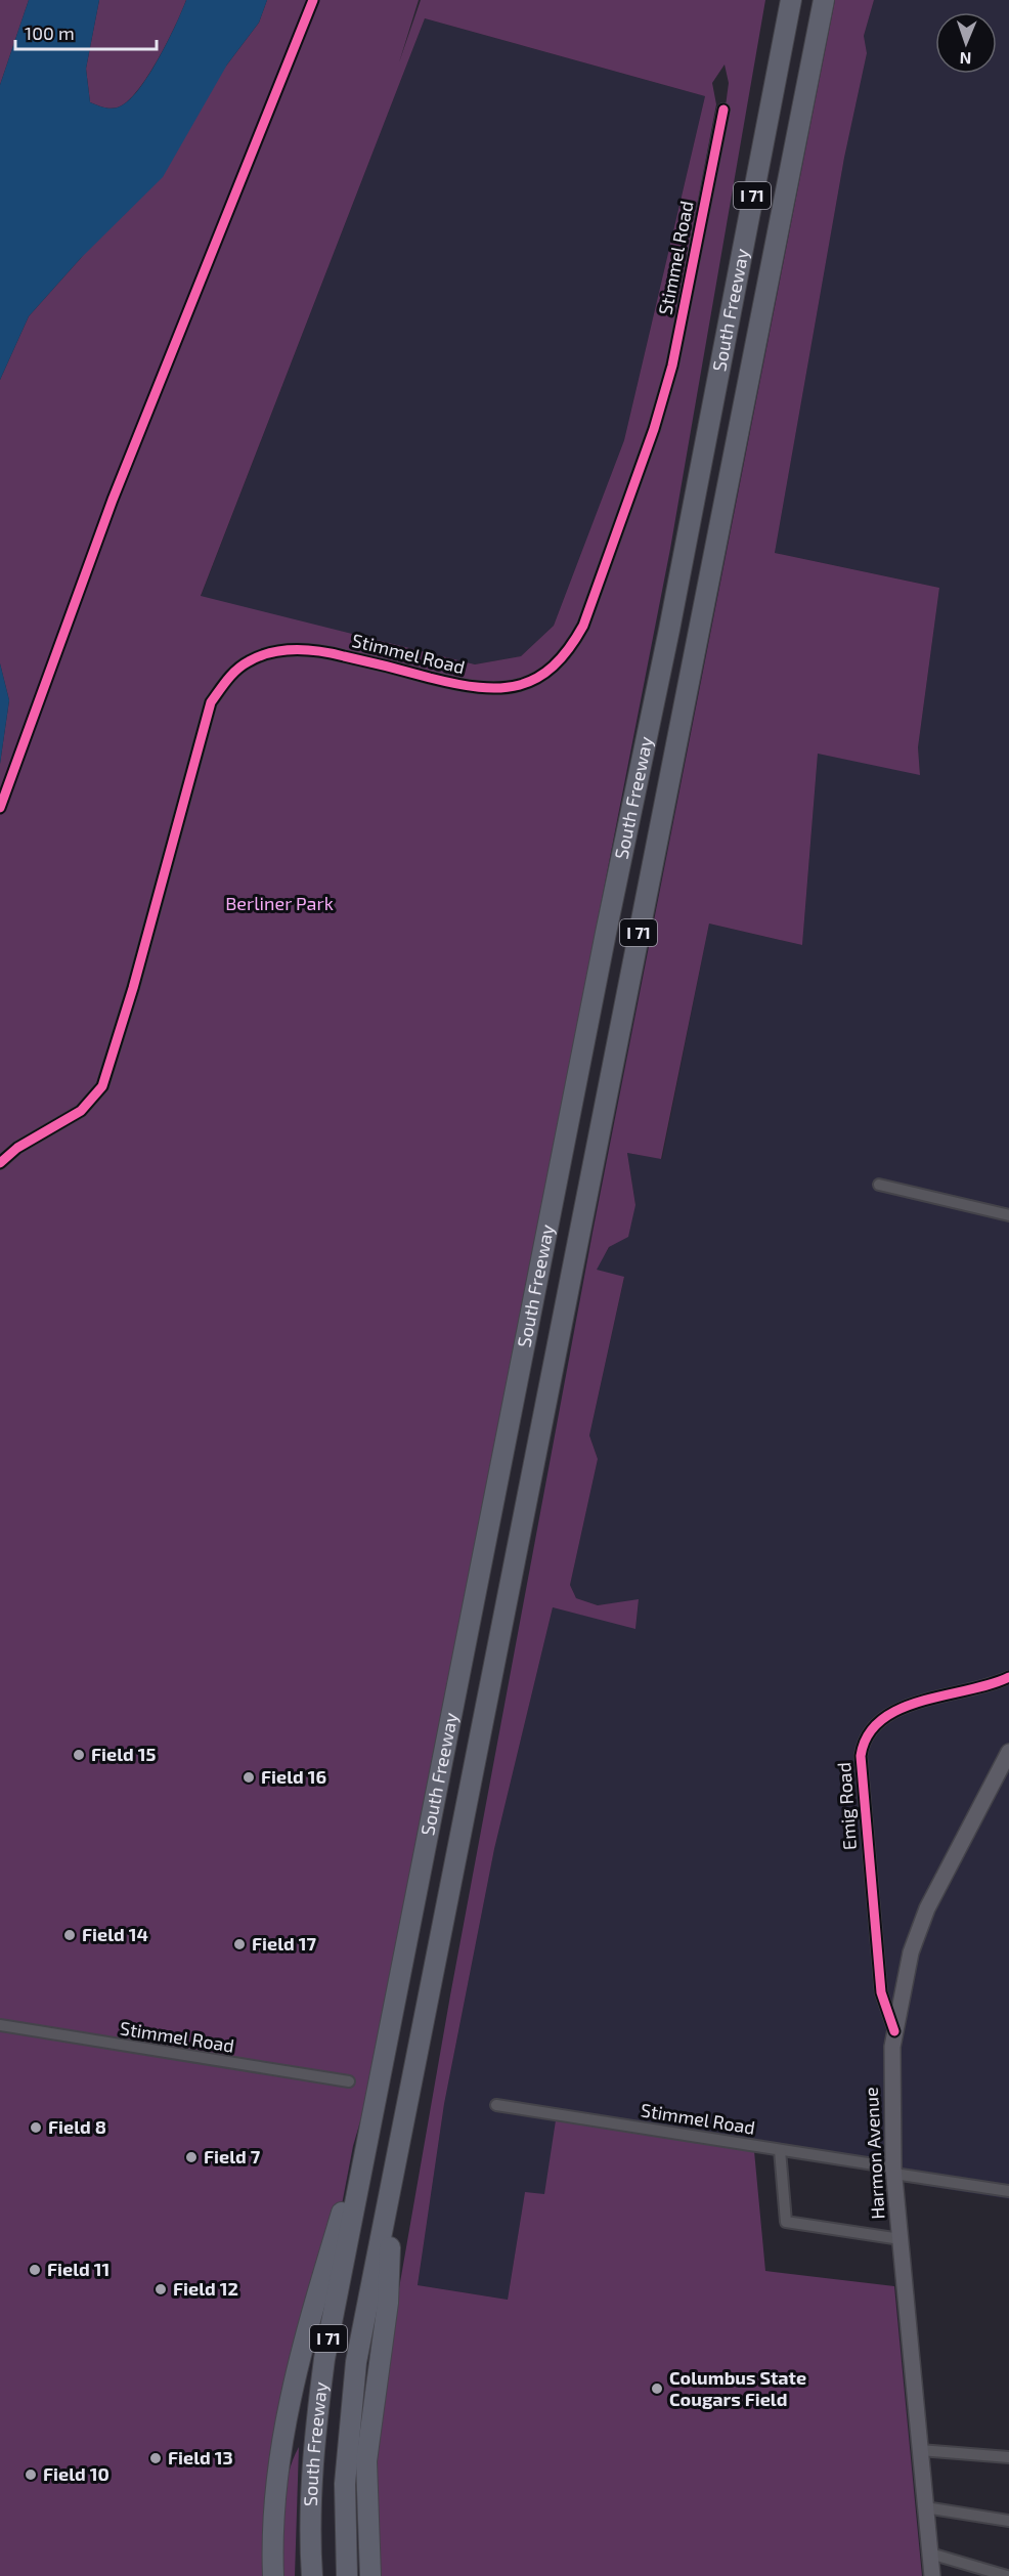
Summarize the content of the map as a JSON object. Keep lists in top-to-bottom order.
{
  "streets": {
    "highway": ["I 71", "South Freeway"],
    "main road": ["Harmon Avenue"],
    "street": ["Stimmel Road", "Emig Road"]
  },
  "crossings": [
    ["Stimmel Road", "Harmon Avenue"],
    ["Emig Road", "Harmon Avenue"]
  ],
  "parks": ["Berliner Park"],
  "places": [
    "Field 15",
    "Field 16",
    "Field 14",
    "Field 17",
    "Field 8",
    "Field 7",
    "Field 11",
    "Field 12",
    "Columbus State Cougars Field",
    "Field 13",
    "Field 10"
  ],
  "scale_bar": "100 m",
  "north": "bottom"
}
